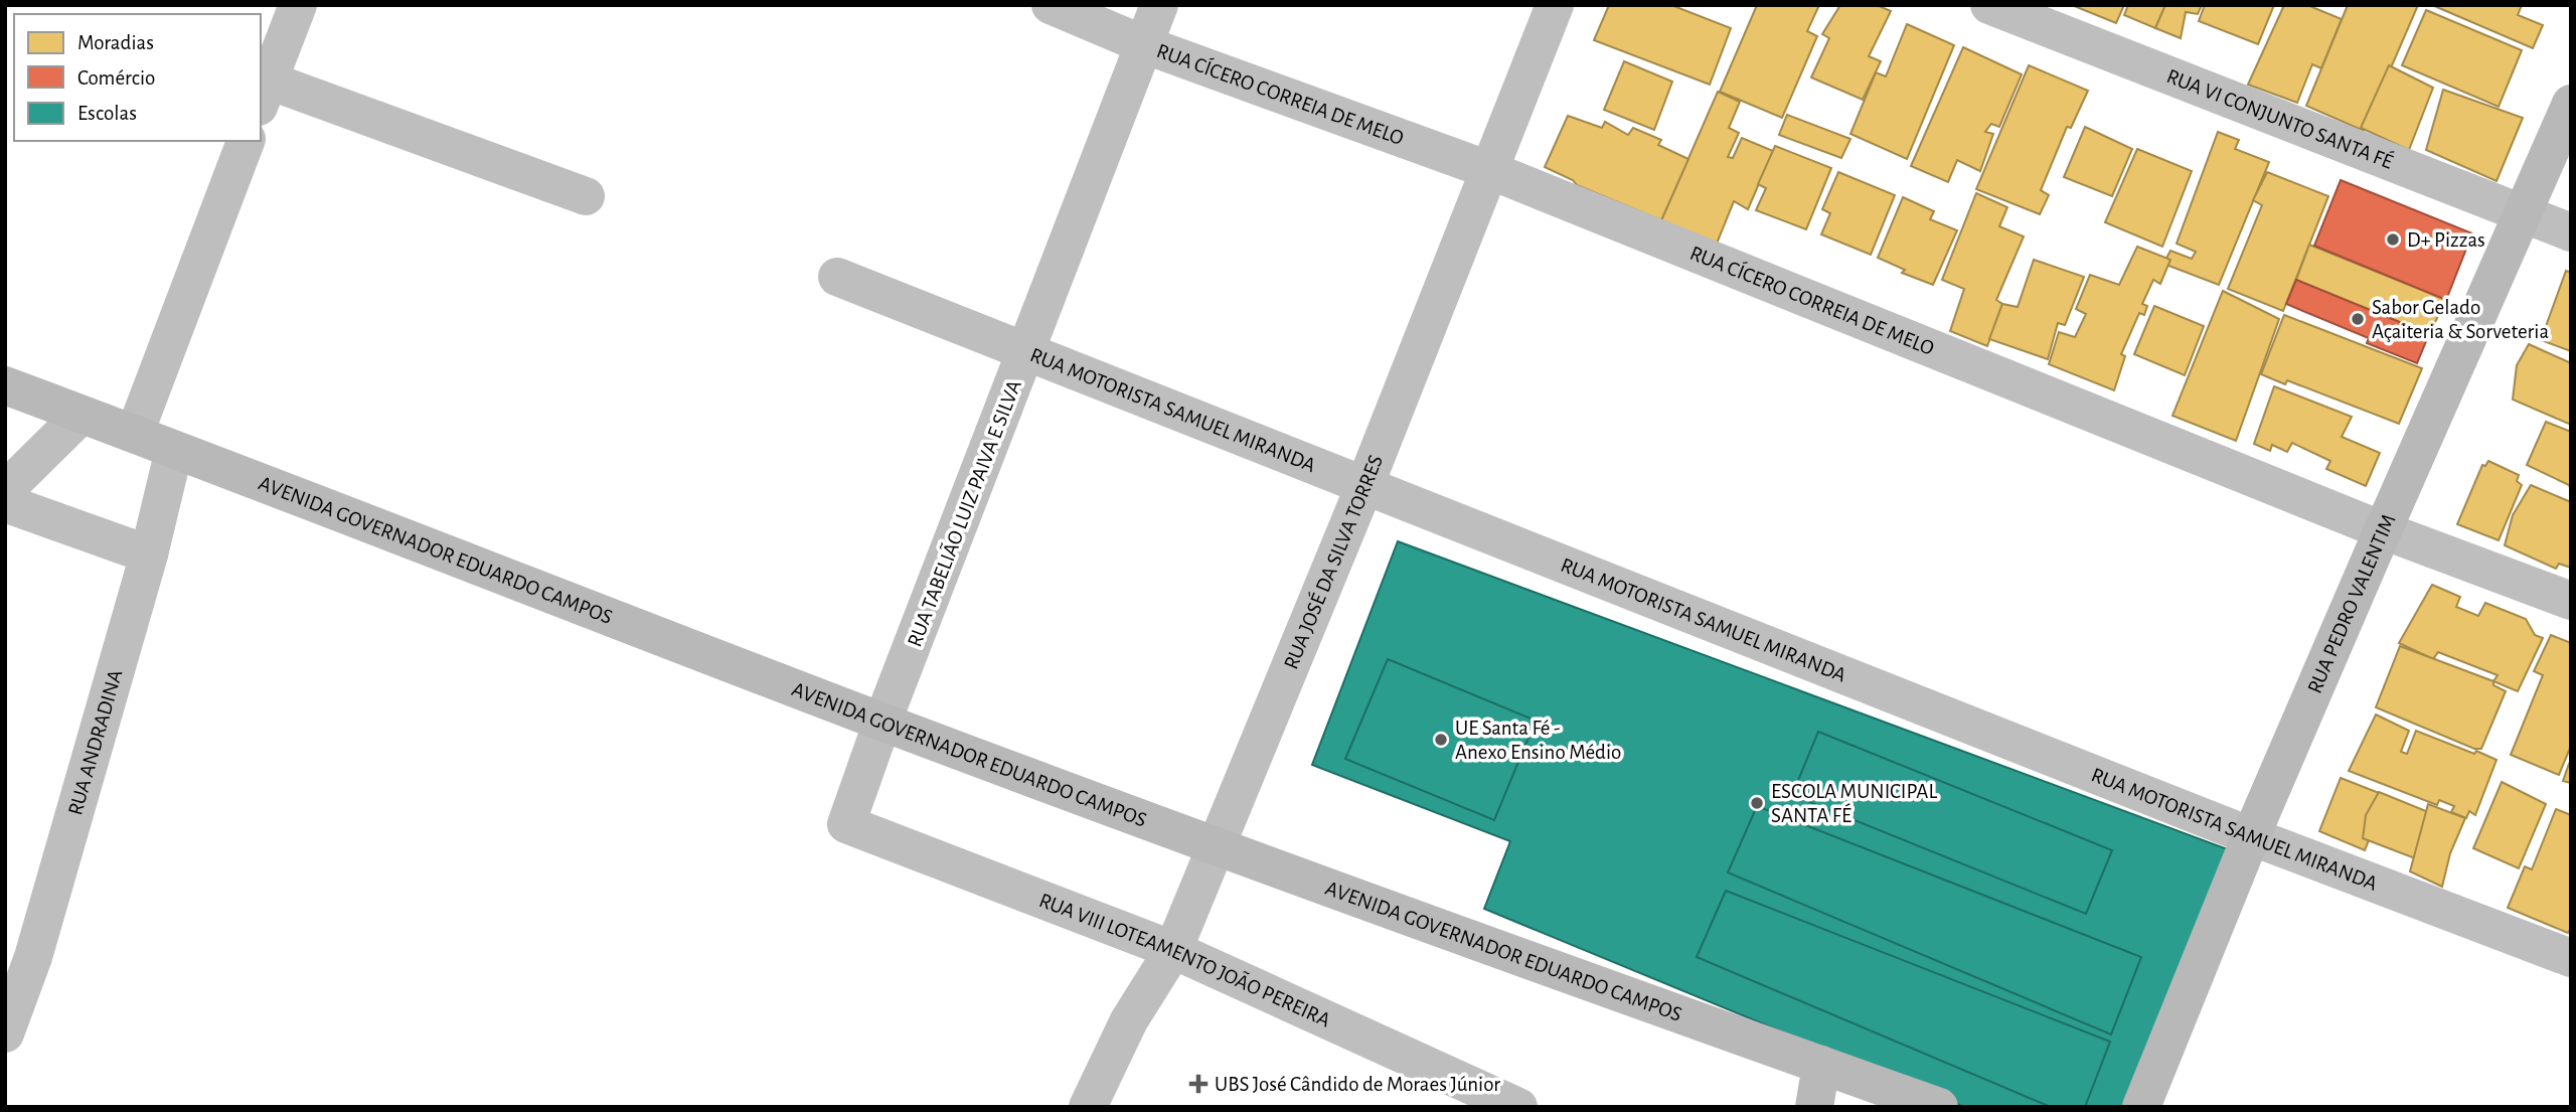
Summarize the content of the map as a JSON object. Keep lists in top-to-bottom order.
{
  "streets": {
    "street": [
      "RUA CÍCERO CORREIA DE MELO",
      "RUA VI CONJUNTO SANTA FÉ",
      "RUA MOTORISTA SAMUEL MIRANDA",
      "RUA TABELIÃO LUIZ PAIVA E SILVA",
      "AVENIDA GOVERNADOR EDUARDO CAMPOS",
      "RUA JOSÉ DA SILVA TORRES",
      "RUA PEDRO VALENTIM",
      "RUA ANDRADINA",
      "RUA VIII LOTEAMENTO JOÃO PEREIRA"
    ]
  },
  "crossings": [
    ["RUA CÍCERO CORREIA DE MELO", "RUA TABELIÃO LUIZ PAIVA E SILVA"],
    ["RUA CÍCERO CORREIA DE MELO", "RUA JOSÉ DA SILVA TORRES"],
    ["RUA CÍCERO CORREIA DE MELO", "RUA PEDRO VALENTIM"],
    ["RUA VI CONJUNTO SANTA FÉ", "RUA PEDRO VALENTIM"],
    ["RUA MOTORISTA SAMUEL MIRANDA", "RUA TABELIÃO LUIZ PAIVA E SILVA"],
    ["RUA MOTORISTA SAMUEL MIRANDA", "RUA JOSÉ DA SILVA TORRES"],
    ["RUA MOTORISTA SAMUEL MIRANDA", "RUA PEDRO VALENTIM"],
    ["RUA TABELIÃO LUIZ PAIVA E SILVA", "AVENIDA GOVERNADOR EDUARDO CAMPOS"],
    ["RUA TABELIÃO LUIZ PAIVA E SILVA", "RUA VIII LOTEAMENTO JOÃO PEREIRA"],
    ["AVENIDA GOVERNADOR EDUARDO CAMPOS", "RUA JOSÉ DA SILVA TORRES"],
    ["AVENIDA GOVERNADOR EDUARDO CAMPOS", "RUA ANDRADINA"],
    ["RUA JOSÉ DA SILVA TORRES", "RUA VIII LOTEAMENTO JOÃO PEREIRA"]
  ],
  "places": {
    "other": [
      "D+ Pizzas",
      "Sabor Gelado Açaiteria & Sorveteria",
      "UE Santa Fé - Anexo Ensino Médio",
      "ESCOLA MUNICIPAL SANTA FÉ"
    ],
    "health": ["UBS José Cândido de Moraes Júnior"]
  },
  "legend": ["Moradias", "Comércio", "Escolas"]
}
